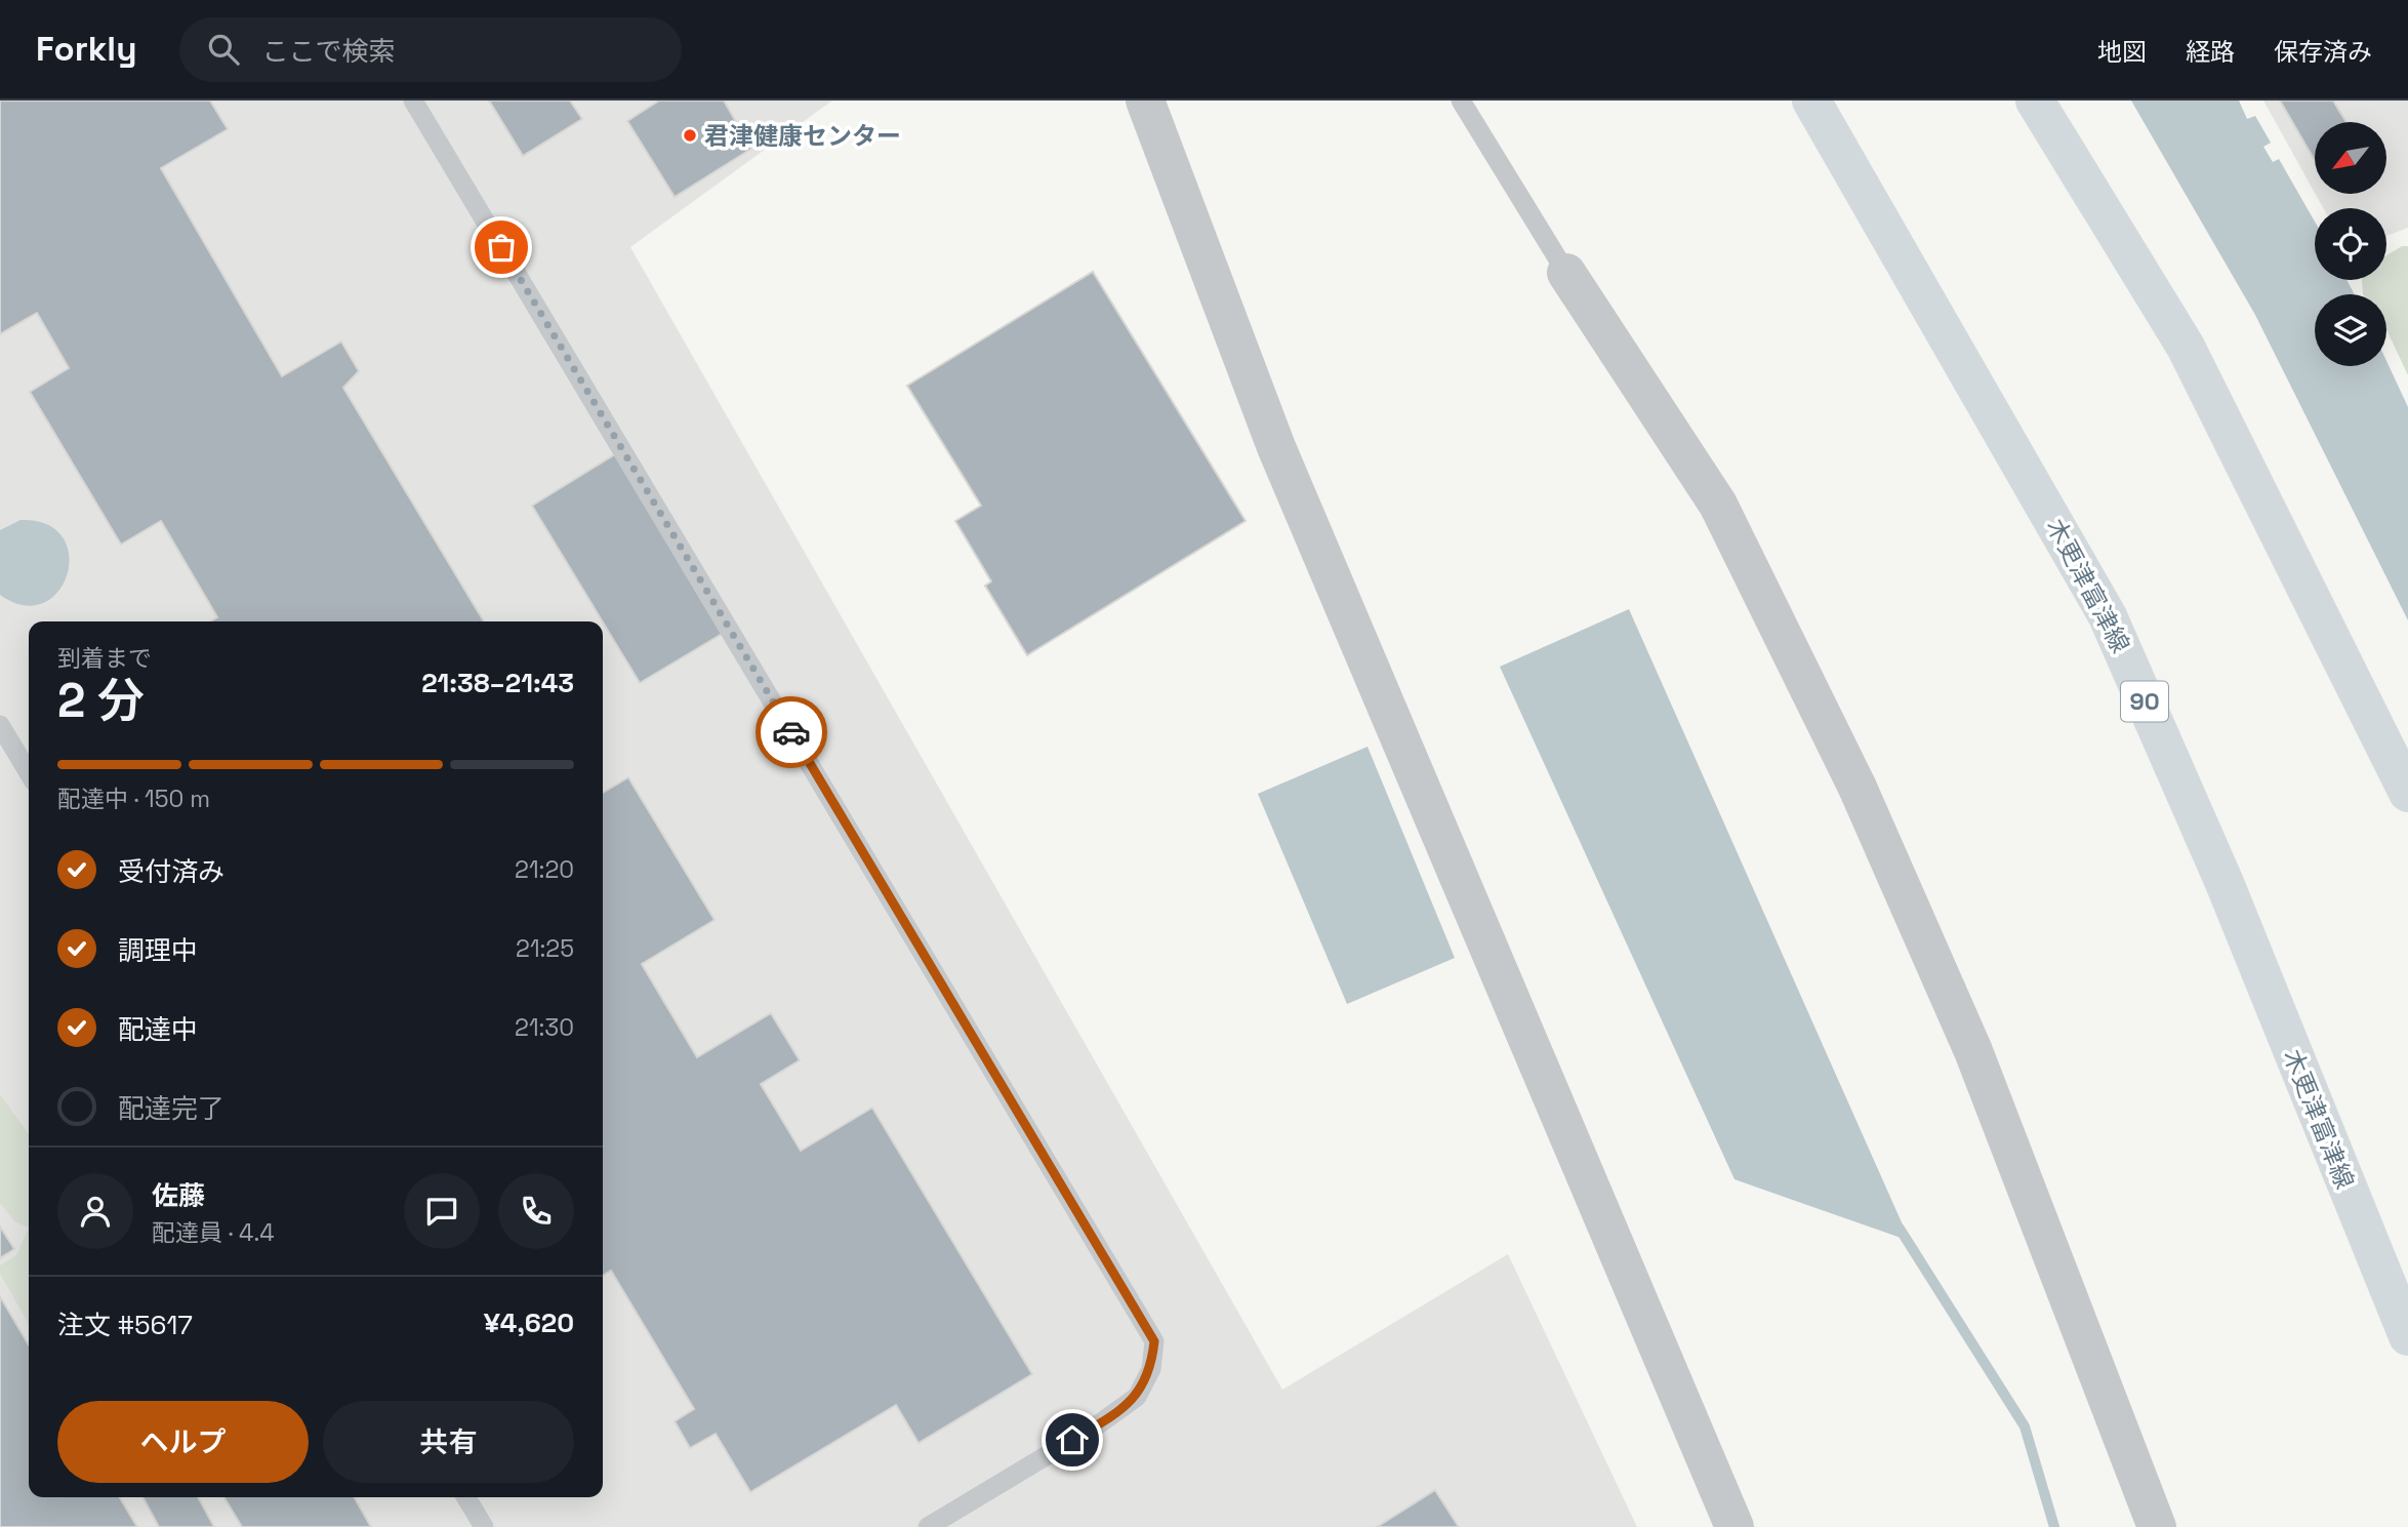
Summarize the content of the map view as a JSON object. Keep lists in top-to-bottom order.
{
  "streets": {
    "main road": ["木更津富津線", "90"]
  },
  "places": ["君津健康センター"],
  "north": "bottom left",
  "page": {
    "header": "Forkly",
    "search": "ここで検索",
    "nav": ["地図", "経路", "保存済み"],
    "heading": ["2 分", "到着まで", "21:38–21:43"],
    "panel": [
      "佐藤",
      "配達員 · 4.4",
      "注文 #5617",
      "¥4,620"
    ],
    "bar": "配達中 · 150 m",
    "list": [
      ["受付済み", "21:20"],
      ["調理中", "21:25"],
      ["配達中", "21:30"],
      "配達完了"
    ],
    "buttons": ["ヘルプ", "共有"]
  }
}
